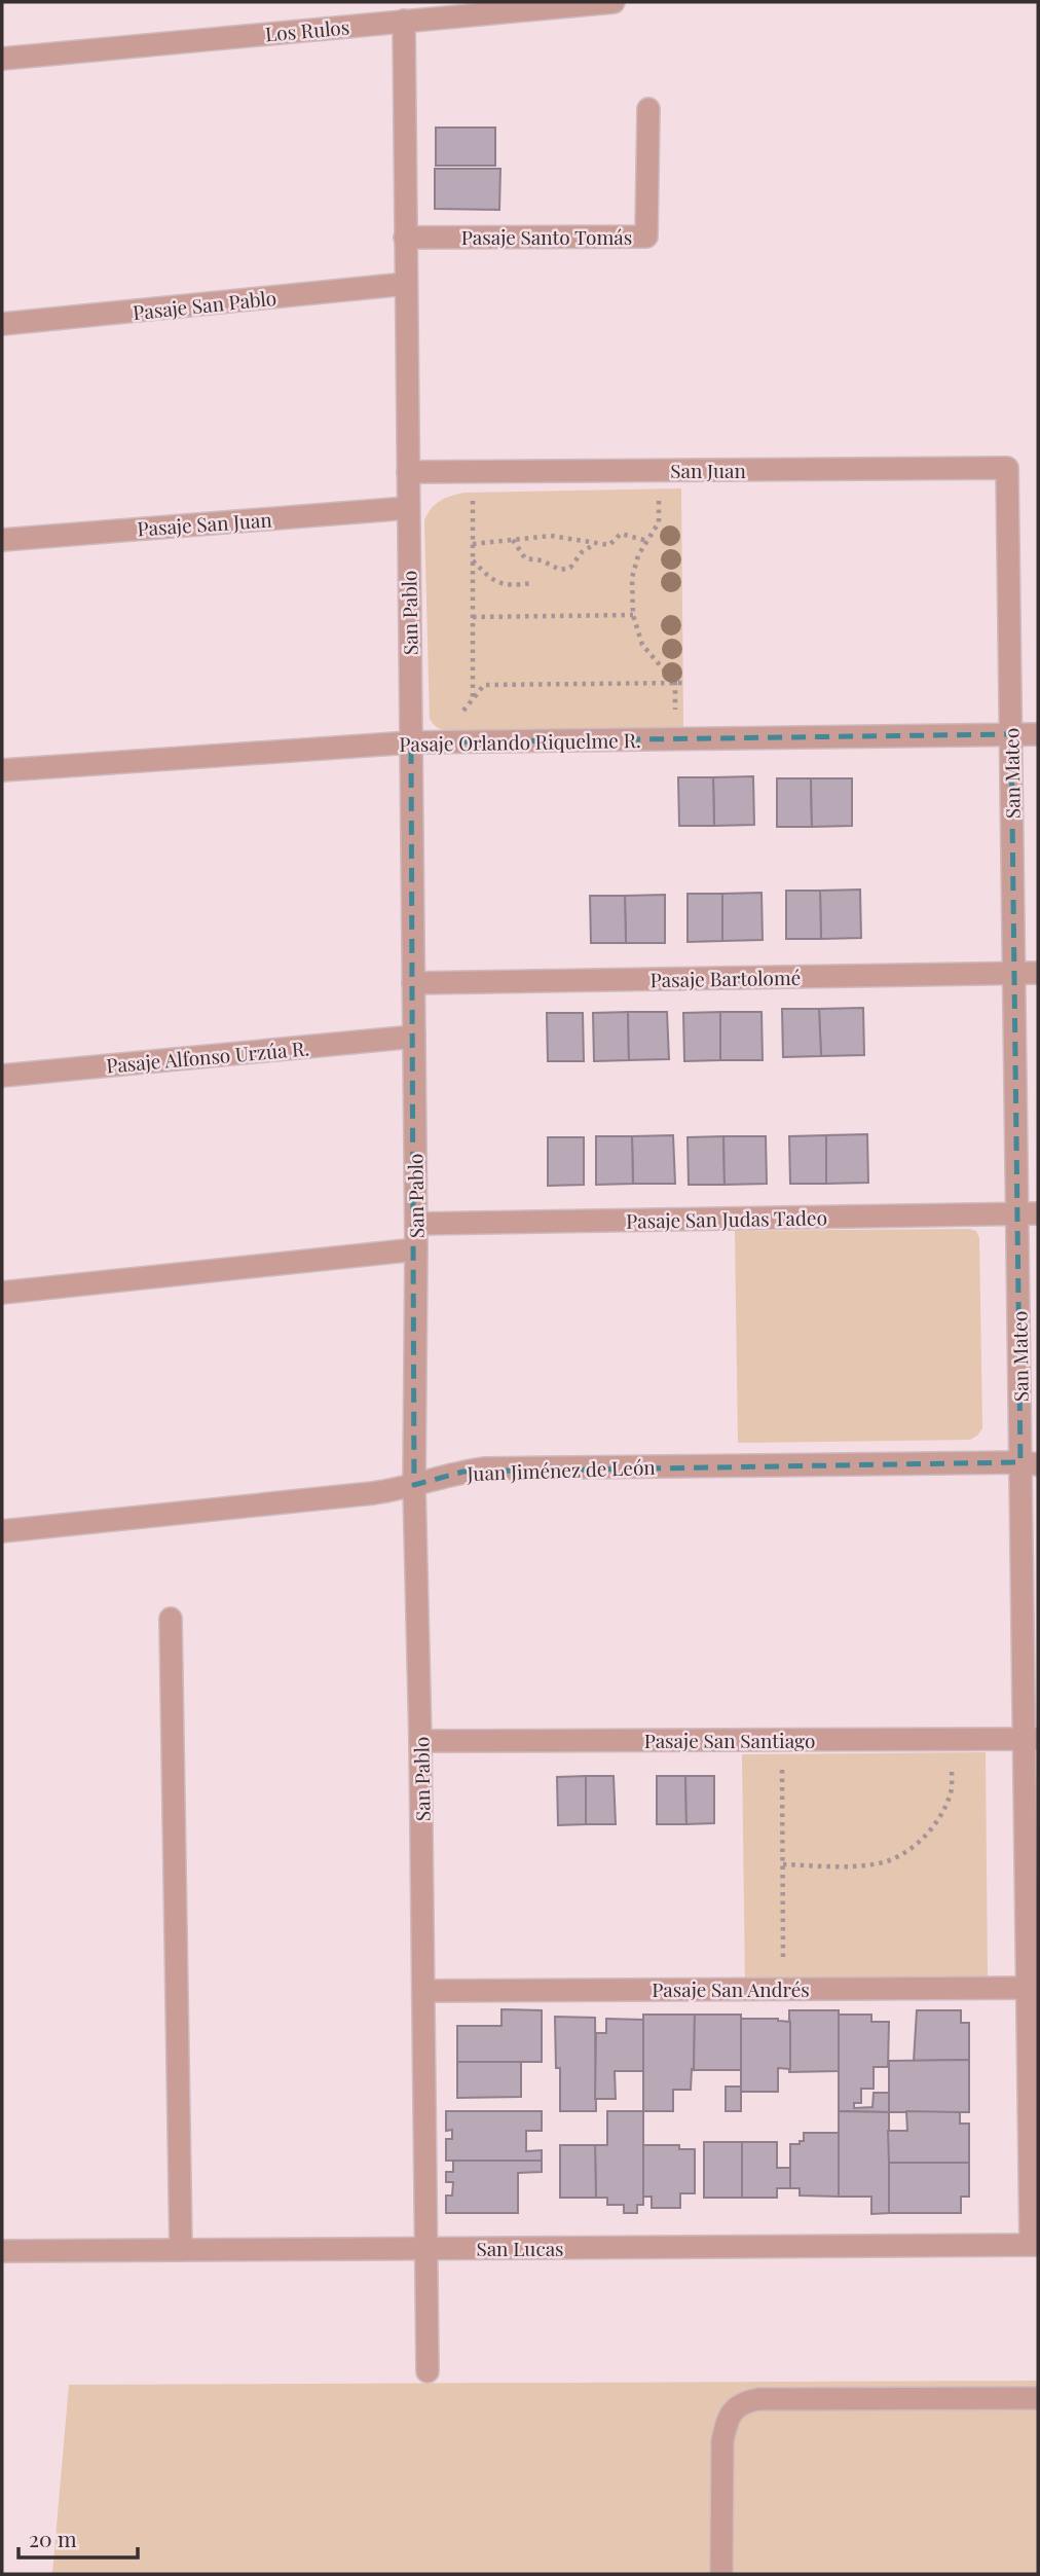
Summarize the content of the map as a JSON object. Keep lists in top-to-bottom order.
{
  "streets": {
    "street": [
      "Los Rulos",
      "Pasaje Santo Tomás",
      "Pasaje San Pablo",
      "San Juan",
      "Pasaje San Juan",
      "San Pablo",
      "Pasaje Orlando Riquelme R.",
      "San Mateo",
      "Pasaje Bartolomé",
      "Pasaje Alfonso Urzúa R.",
      "Pasaje San Judas Tadeo",
      "Juan Jiménez de León",
      "Pasaje San Santiago",
      "Pasaje San Andrés",
      "San Lucas"
    ]
  },
  "crossings": [
    ["Los Rulos", "San Pablo"],
    ["Pasaje Santo Tomás", "San Pablo"],
    ["Pasaje San Pablo", "San Pablo"],
    ["San Juan", "San Pablo"],
    ["San Juan", "San Mateo"],
    ["Pasaje San Juan", "San Pablo"],
    ["San Pablo", "Pasaje Orlando Riquelme R."],
    ["San Pablo", "Pasaje Bartolomé"],
    ["San Pablo", "Pasaje Alfonso Urzúa R."],
    ["San Pablo", "Pasaje San Judas Tadeo"],
    ["San Pablo", "Juan Jiménez de León"],
    ["San Pablo", "Pasaje San Santiago"],
    ["San Pablo", "Pasaje San Andrés"],
    ["San Pablo", "San Lucas"],
    ["Pasaje Orlando Riquelme R.", "San Mateo"],
    ["San Mateo", "Pasaje Bartolomé"],
    ["San Mateo", "Pasaje San Judas Tadeo"],
    ["San Mateo", "Juan Jiménez de León"],
    ["San Mateo", "Pasaje San Santiago"],
    ["San Mateo", "Pasaje San Andrés"],
    ["San Mateo", "San Lucas"]
  ],
  "scale_bar": "20 m"
}
